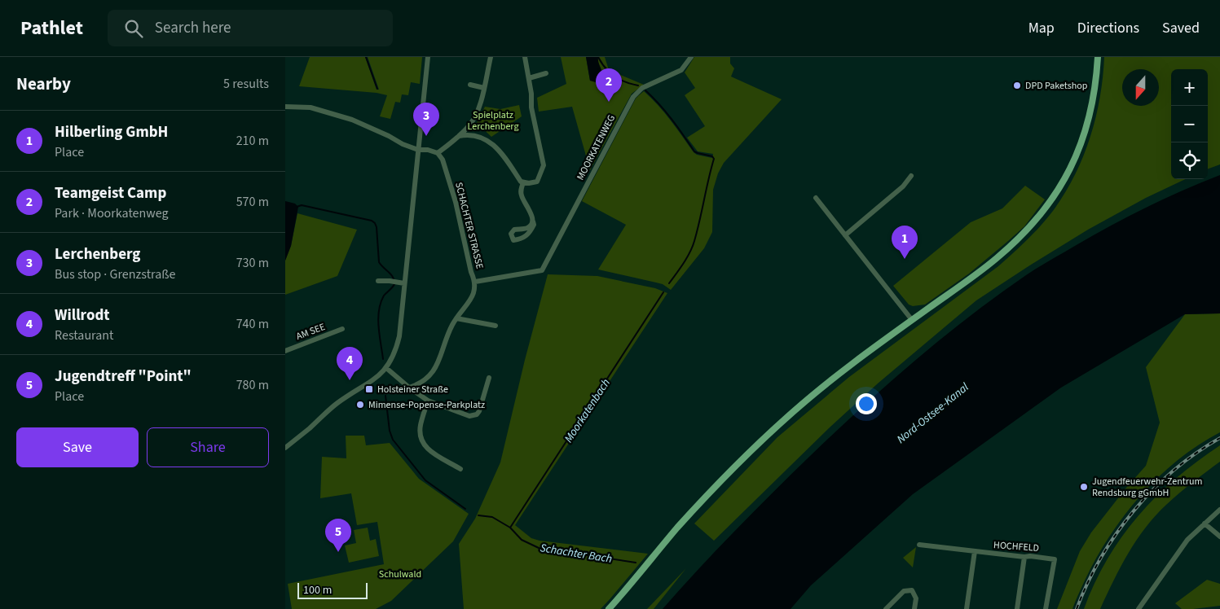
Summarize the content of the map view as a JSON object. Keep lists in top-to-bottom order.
{
  "streets": {
    "street": [
      "MOORKATENWEG",
      "SCHACHTER STRASSE",
      "AM SEE",
      "HOCHFELD"
    ]
  },
  "crossings": [
    ["MOORKATENWEG", "SCHACHTER STRASSE"]
  ],
  "water": ["Moorkatenbach", "Nord-Ostsee-Kanal", "Schachter Bach"],
  "parks": ["Spielplatz Lerchenberg", "Schulwald"],
  "places": {
    "other": ["DPD Paketshop", "Mimense-Popense-Parkplatz", "Jugendfeuerwehr-Zentrum Rendsburg gGmbH"],
    "transit": ["Holsteiner Straße"]
  },
  "scale_bar": "100 m",
  "north": "bottom",
  "page": {
    "header": "Pathlet",
    "search": "Search here",
    "nav": ["Map", "Directions", "Saved"],
    "heading": ["Nearby", "5 results"],
    "pins": [
      "2",
      "3",
      "1",
      "4",
      "5"
    ],
    "map_buttons": ["+", "−"],
    "list": [
      {
        "mark": "1",
        "name": "Hilberling GmbH",
        "note": "Place",
        "value": "210 m"
      },
      {
        "mark": "2",
        "name": "Teamgeist Camp",
        "note": "Park · Moorkatenweg",
        "value": "570 m"
      },
      {
        "mark": "3",
        "name": "Lerchenberg",
        "note": "Bus stop · Grenzstraße",
        "value": "730 m"
      },
      {
        "mark": "4",
        "name": "Willrodt",
        "note": "Restaurant",
        "value": "740 m"
      },
      {
        "mark": "5",
        "name": "Jugendtreff \"Point\"",
        "note": "Place",
        "value": "780 m"
      }
    ],
    "buttons": ["Save", "Share"],
    "scale": "100 m"
  }
}
